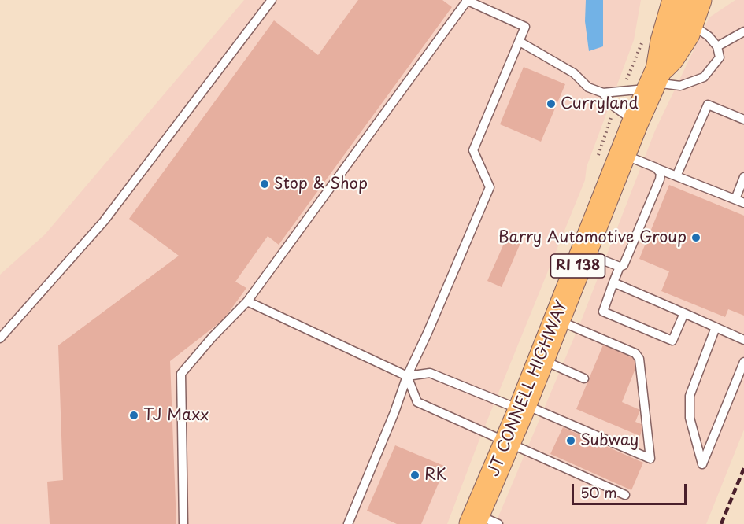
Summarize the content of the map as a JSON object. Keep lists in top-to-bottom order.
{
  "streets": {
    "highway": ["RI 138", "JT CONNELL HIGHWAY"]
  },
  "places": [
    "Curryland",
    "Stop & Shop",
    "Barry Automotive Group",
    "TJ Maxx",
    "Subway",
    "RK"
  ],
  "scale_bar": "50 m"
}
